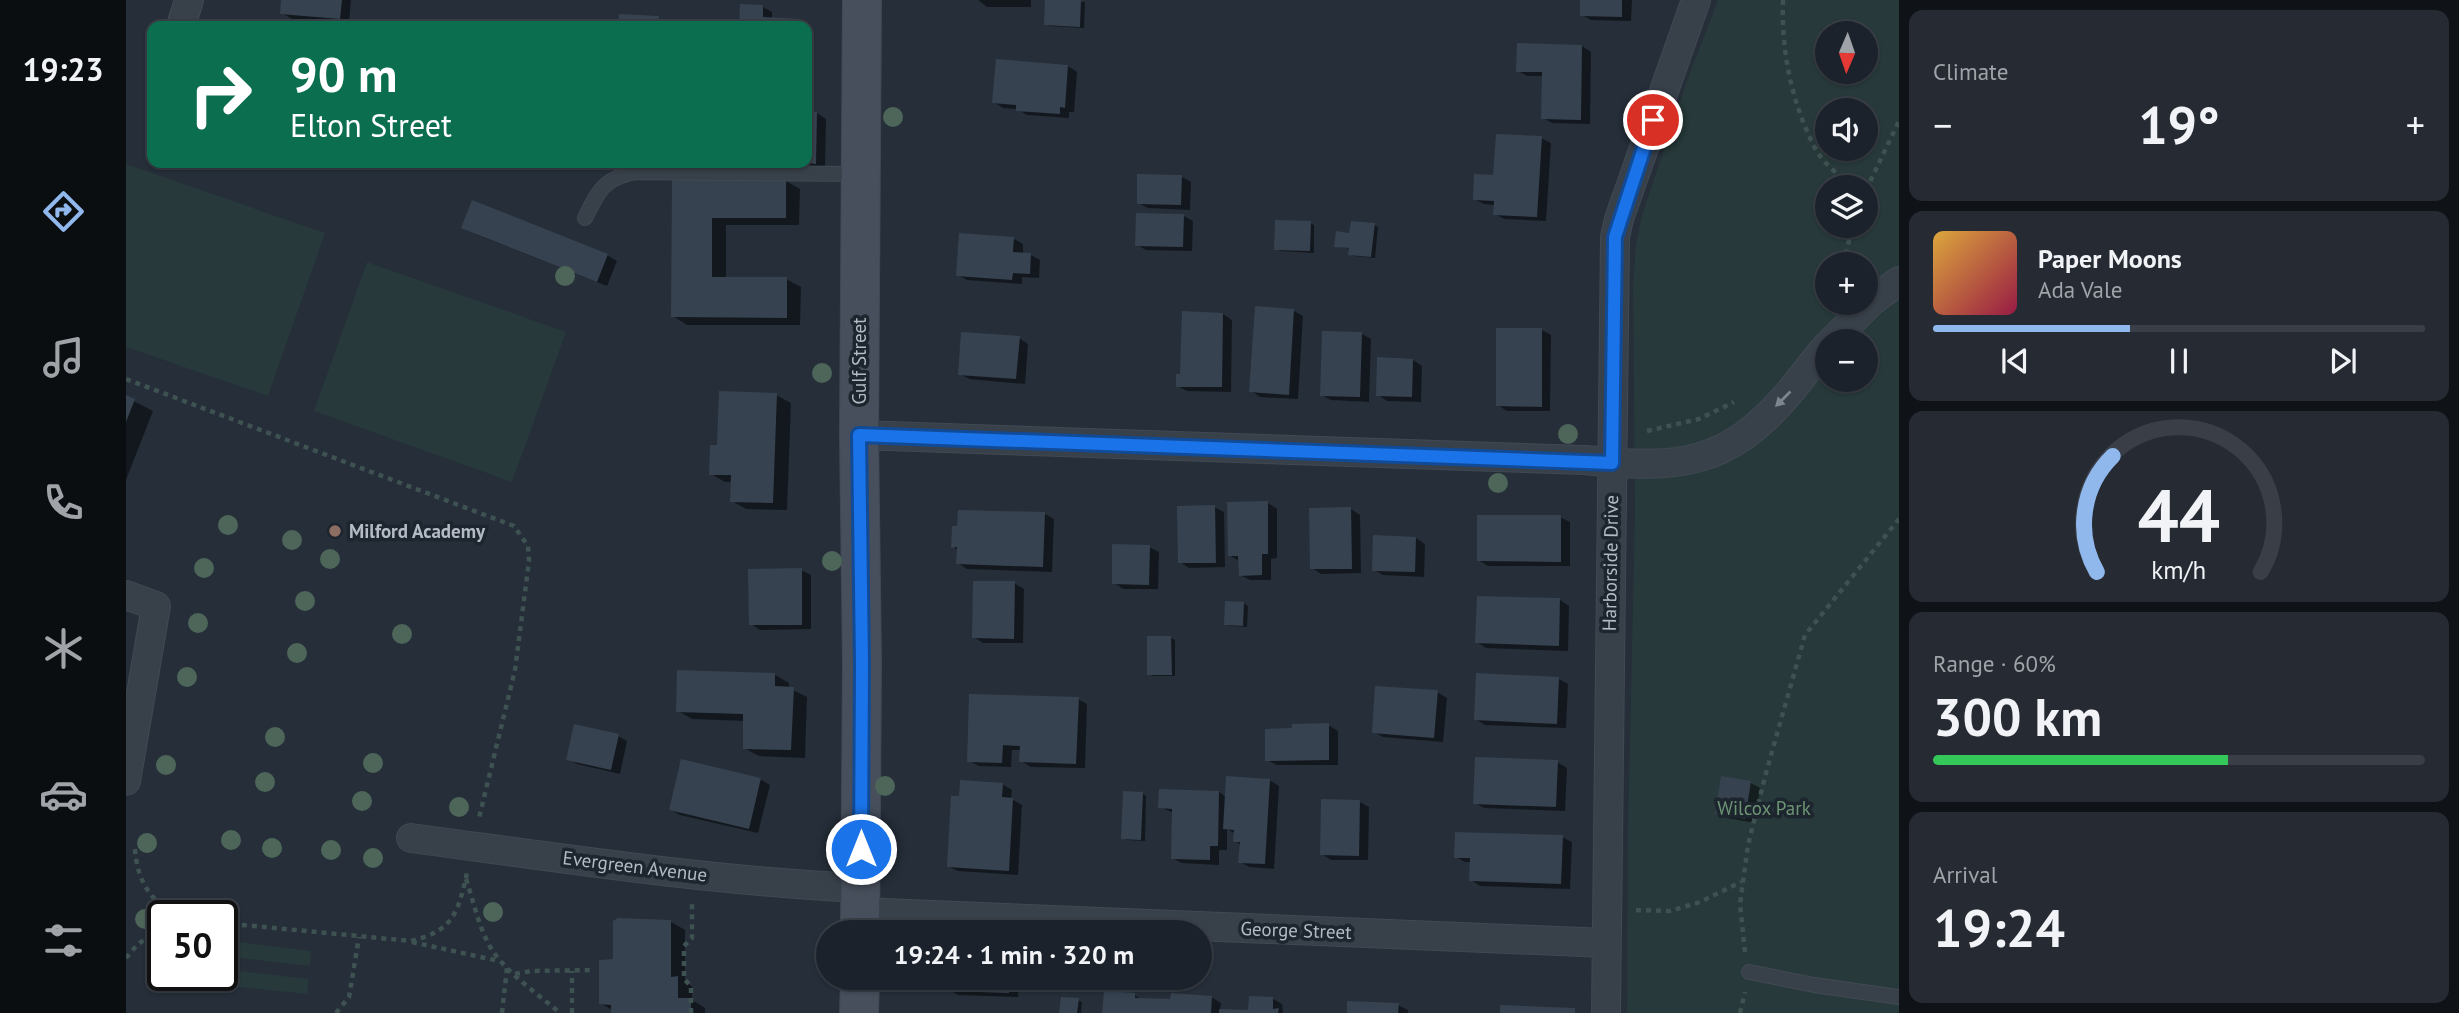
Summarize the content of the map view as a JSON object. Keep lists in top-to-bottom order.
{
  "streets": {
    "main road": ["Gulf Street"],
    "street": ["Harborside Drive", "Evergreen Avenue", "George Street"]
  },
  "crossings": [
    ["Gulf Street", "Evergreen Avenue"],
    ["Gulf Street", "George Street"],
    ["Harborside Drive", "George Street"],
    ["Evergreen Avenue", "George Street"]
  ],
  "parks": ["Wilcox Park"],
  "places": ["Milford Academy"],
  "north": "bottom",
  "page": {
    "tabs": "19:23",
    "tile": [
      "Climate",
      ["Range · 60%", "300 km"],
      ["Arrival", "19:24"]
    ],
    "map_buttons": ["+", "−"],
    "turn": ["90 m", "Elton Street"],
    "heat": ["−", "19°", "+"],
    "song": ["Paper Moons", "Ada Vale"],
    "limit": "50",
    "trip": "19:24 · 1 min · 320 m",
    "gauge": ["44", "km/h"]
  }
}
